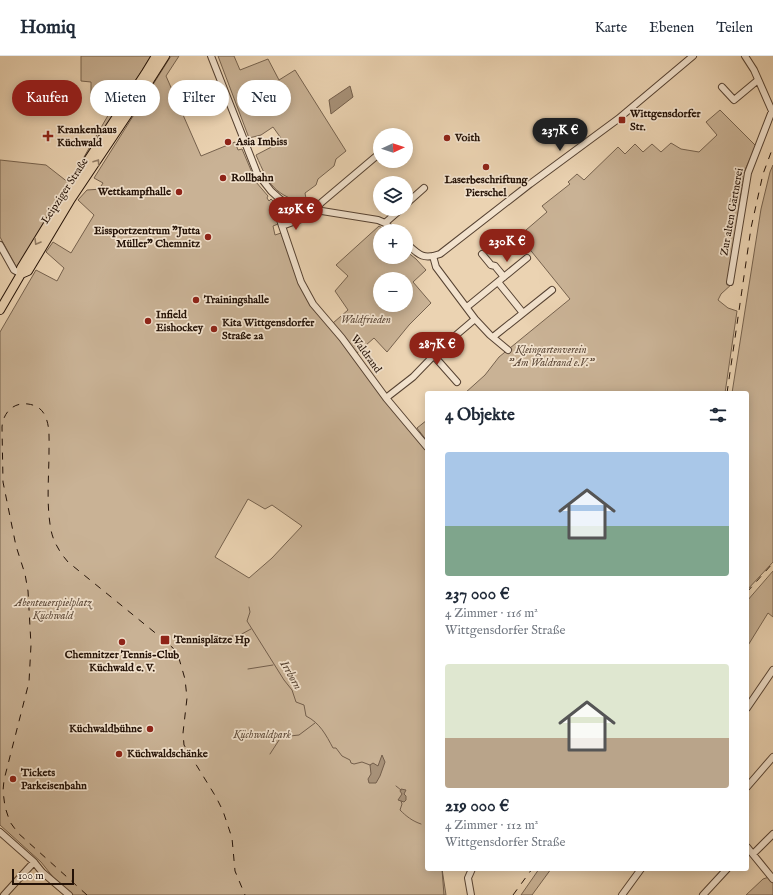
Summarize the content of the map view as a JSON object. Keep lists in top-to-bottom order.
{
  "streets": {
    "main road": ["Leipziger Straße"],
    "street": ["Zur alten Gärtnerei", "Waldrand"]
  },
  "water": ["Irrborn"],
  "parks": [
    "Waldfrieden",
    "Kleingartenverein \"Am Waldrand e.V.\"",
    "Abenteuerspielplatz Küchwald",
    "Küchwaldpark"
  ],
  "places": {
    "transit": ["Wittgensdorfer Str.", "Tennisplätze Hp"],
    "health": ["Krankenhaus Küchwald"],
    "other": [
      "Voith",
      "Asia Imbiss",
      "Laserbeschriftung Pierschel",
      "Rollbahn",
      "Wettkampfhalle",
      "Eissportzentrum \"Jutta Müller\" Chemnitz",
      "Trainingshalle",
      "Infield Eishockey",
      "Kita Wittgensdorfer Straße 2a",
      "Chemnitzer Tennis-Club Küchwald e. V.",
      "Küchwaldbühne",
      "Küchwaldschänke",
      "Tickets Parkeisenbahn"
    ]
  },
  "scale_bar": "100 m",
  "north": "right",
  "page": {
    "header": "Homiq",
    "nav": ["Karte", "Ebenen", "Teilen"],
    "chip": [
      "Kaufen",
      "Mieten",
      "Filter",
      "Neu"
    ],
    "price": [
      "237K €",
      "219K €",
      "230K €",
      "287K €"
    ],
    "map_buttons": ["+", "−"],
    "heading": "4 Objekte",
    "list": [
      {
        "name": "237 000 €",
        "note": "4 Zimmer · 116 m² · Wittgensdorfer Straße"
      },
      {
        "name": "219 000 €",
        "note": "4 Zimmer · 112 m² · Wittgensdorfer Straße"
      }
    ],
    "scale": "100 m"
  }
}
